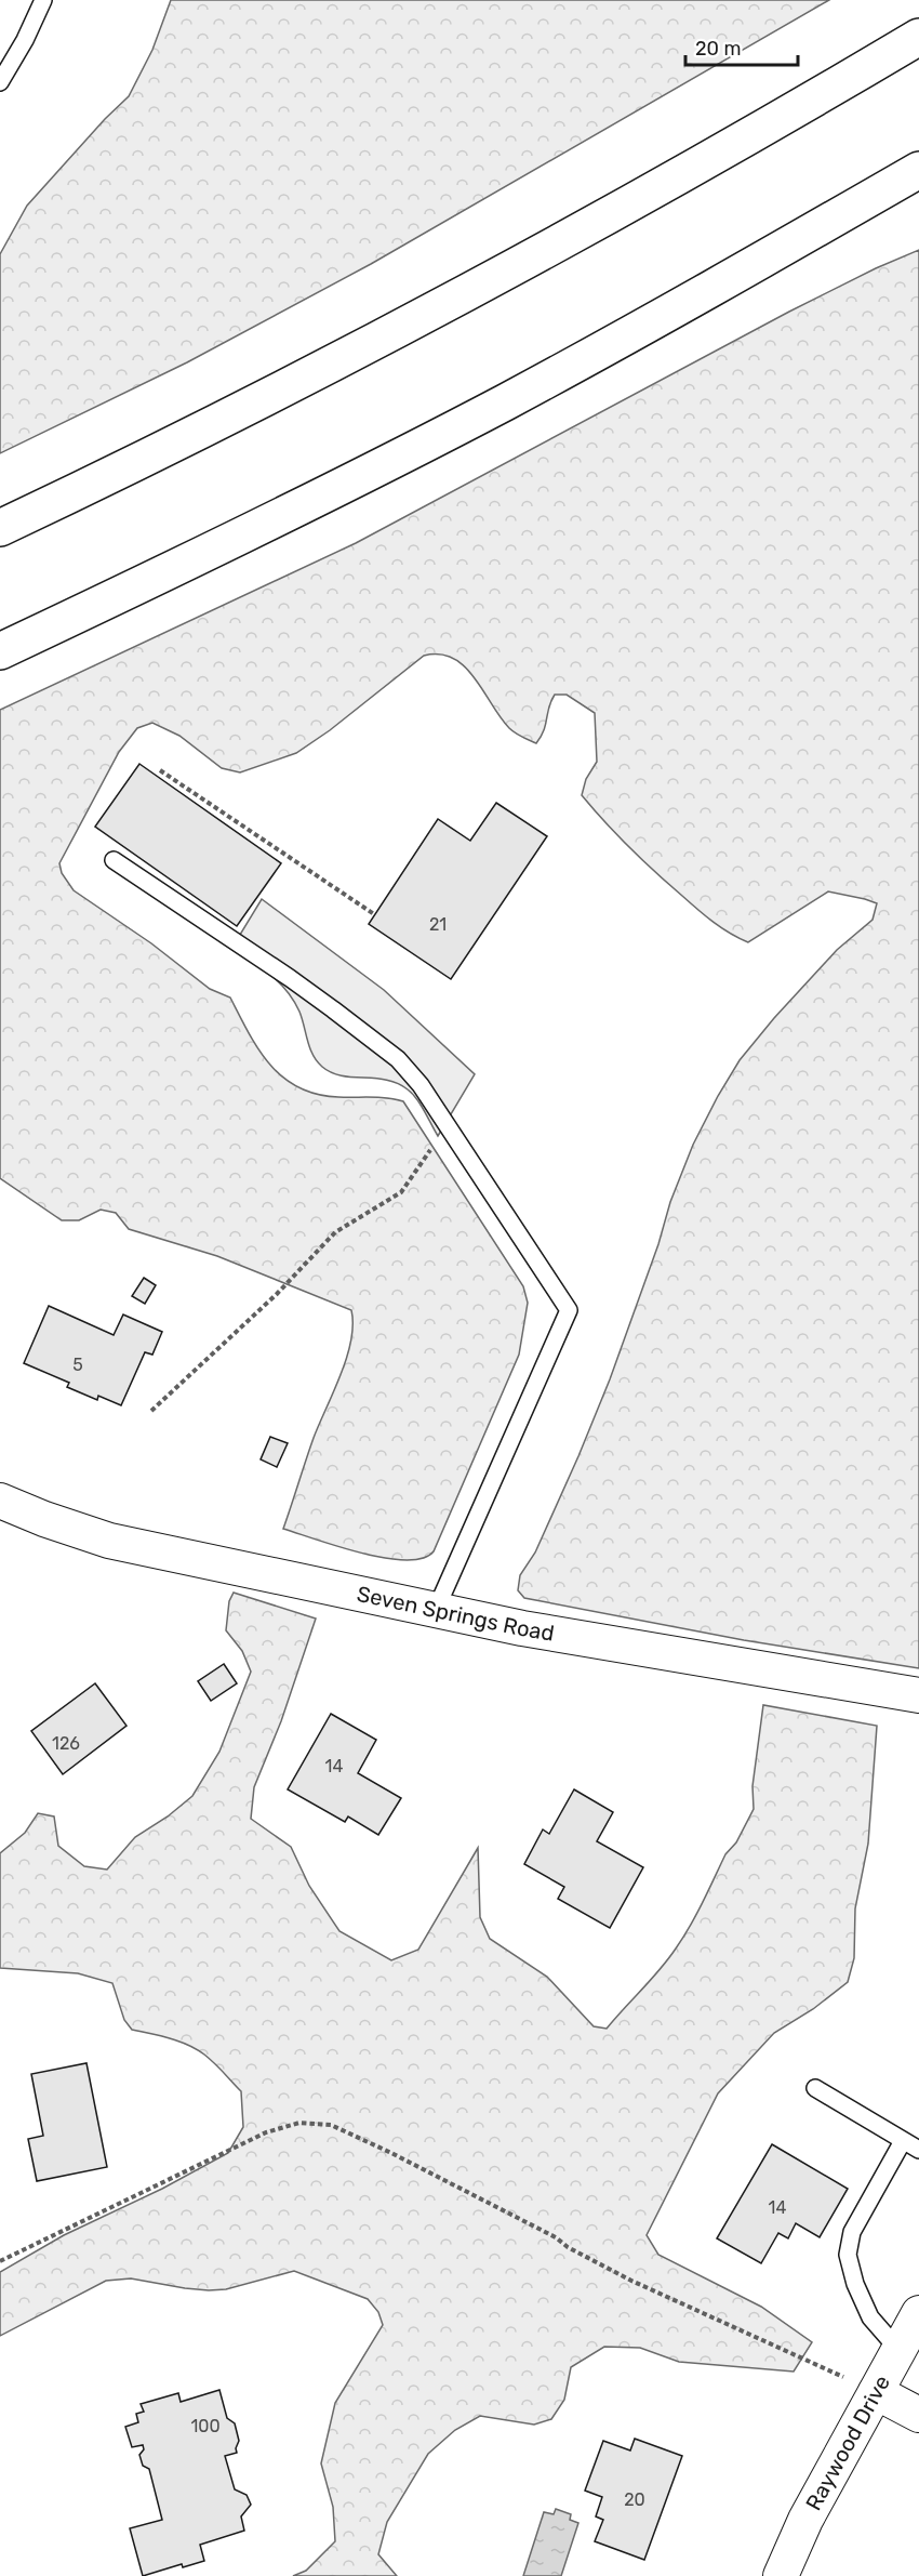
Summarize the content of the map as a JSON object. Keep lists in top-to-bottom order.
{
  "streets": {
    "street": ["Seven Springs Road", "Raywood Drive"]
  },
  "house_numbers": [
    "21",
    "5",
    "126",
    "14",
    "14",
    "100",
    "20"
  ],
  "scale_bar": "20 m"
}
